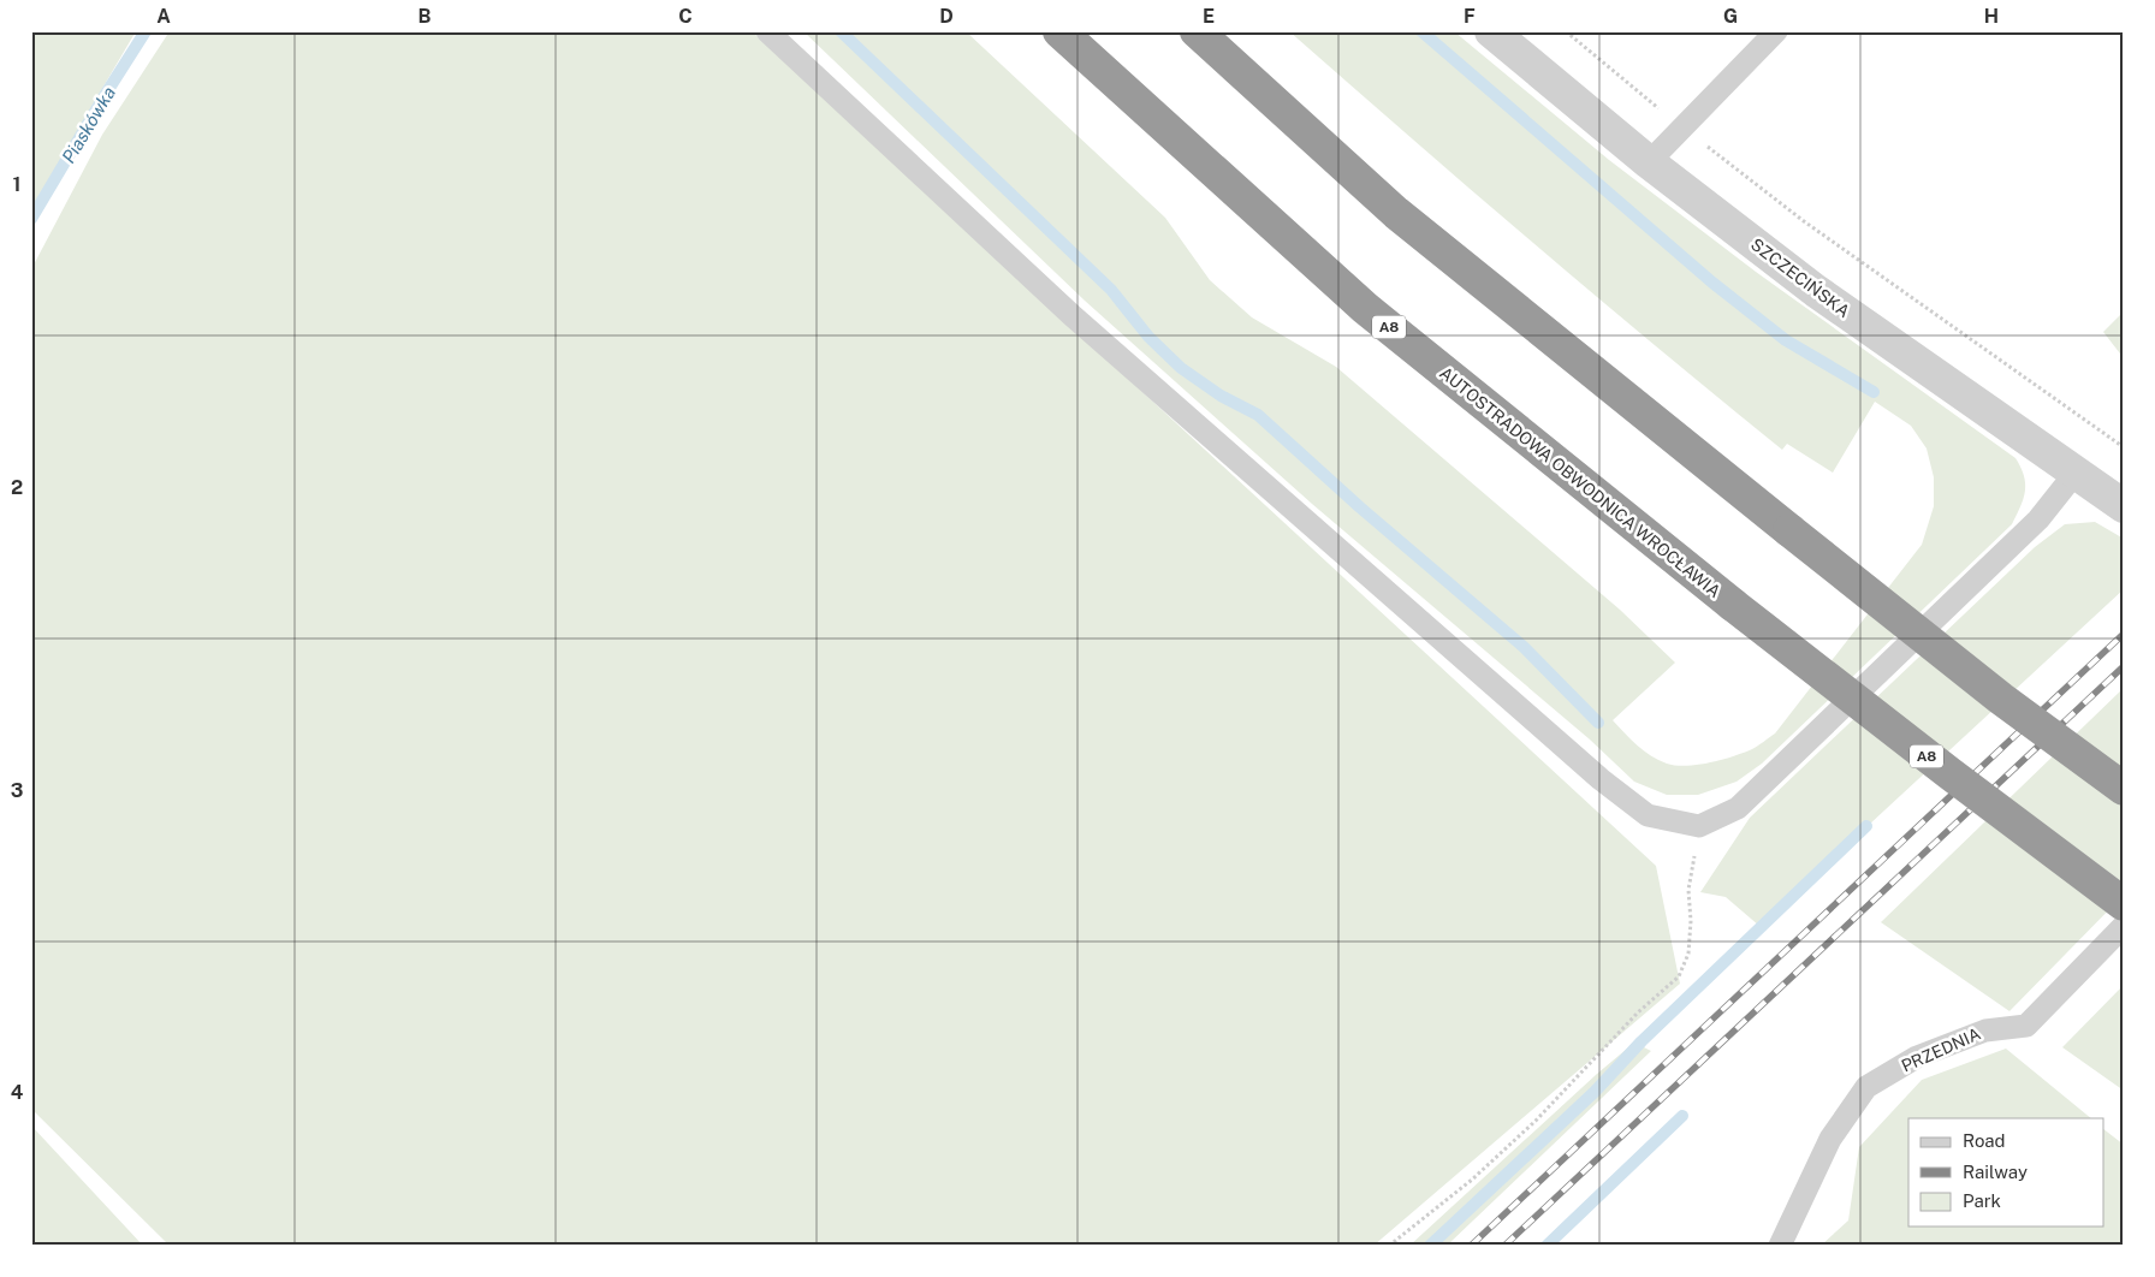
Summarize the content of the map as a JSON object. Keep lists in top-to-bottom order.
{
  "streets": {
    "highway": ["A8", "AUTOSTRADOWA OBWODNICA WROCŁAWIA"],
    "street": ["SZCZECIŃSKA"],
    "lane": ["PRZEDNIA"]
  },
  "water": ["Piaskówka"],
  "legend": ["Road", "Railway", "Park"],
  "grid": {
    "columns": [
      "A",
      "B",
      "C",
      "D",
      "E",
      "F",
      "G",
      "H"
    ],
    "rows": [
      "1",
      "2",
      "3",
      "4"
    ]
  }
}
